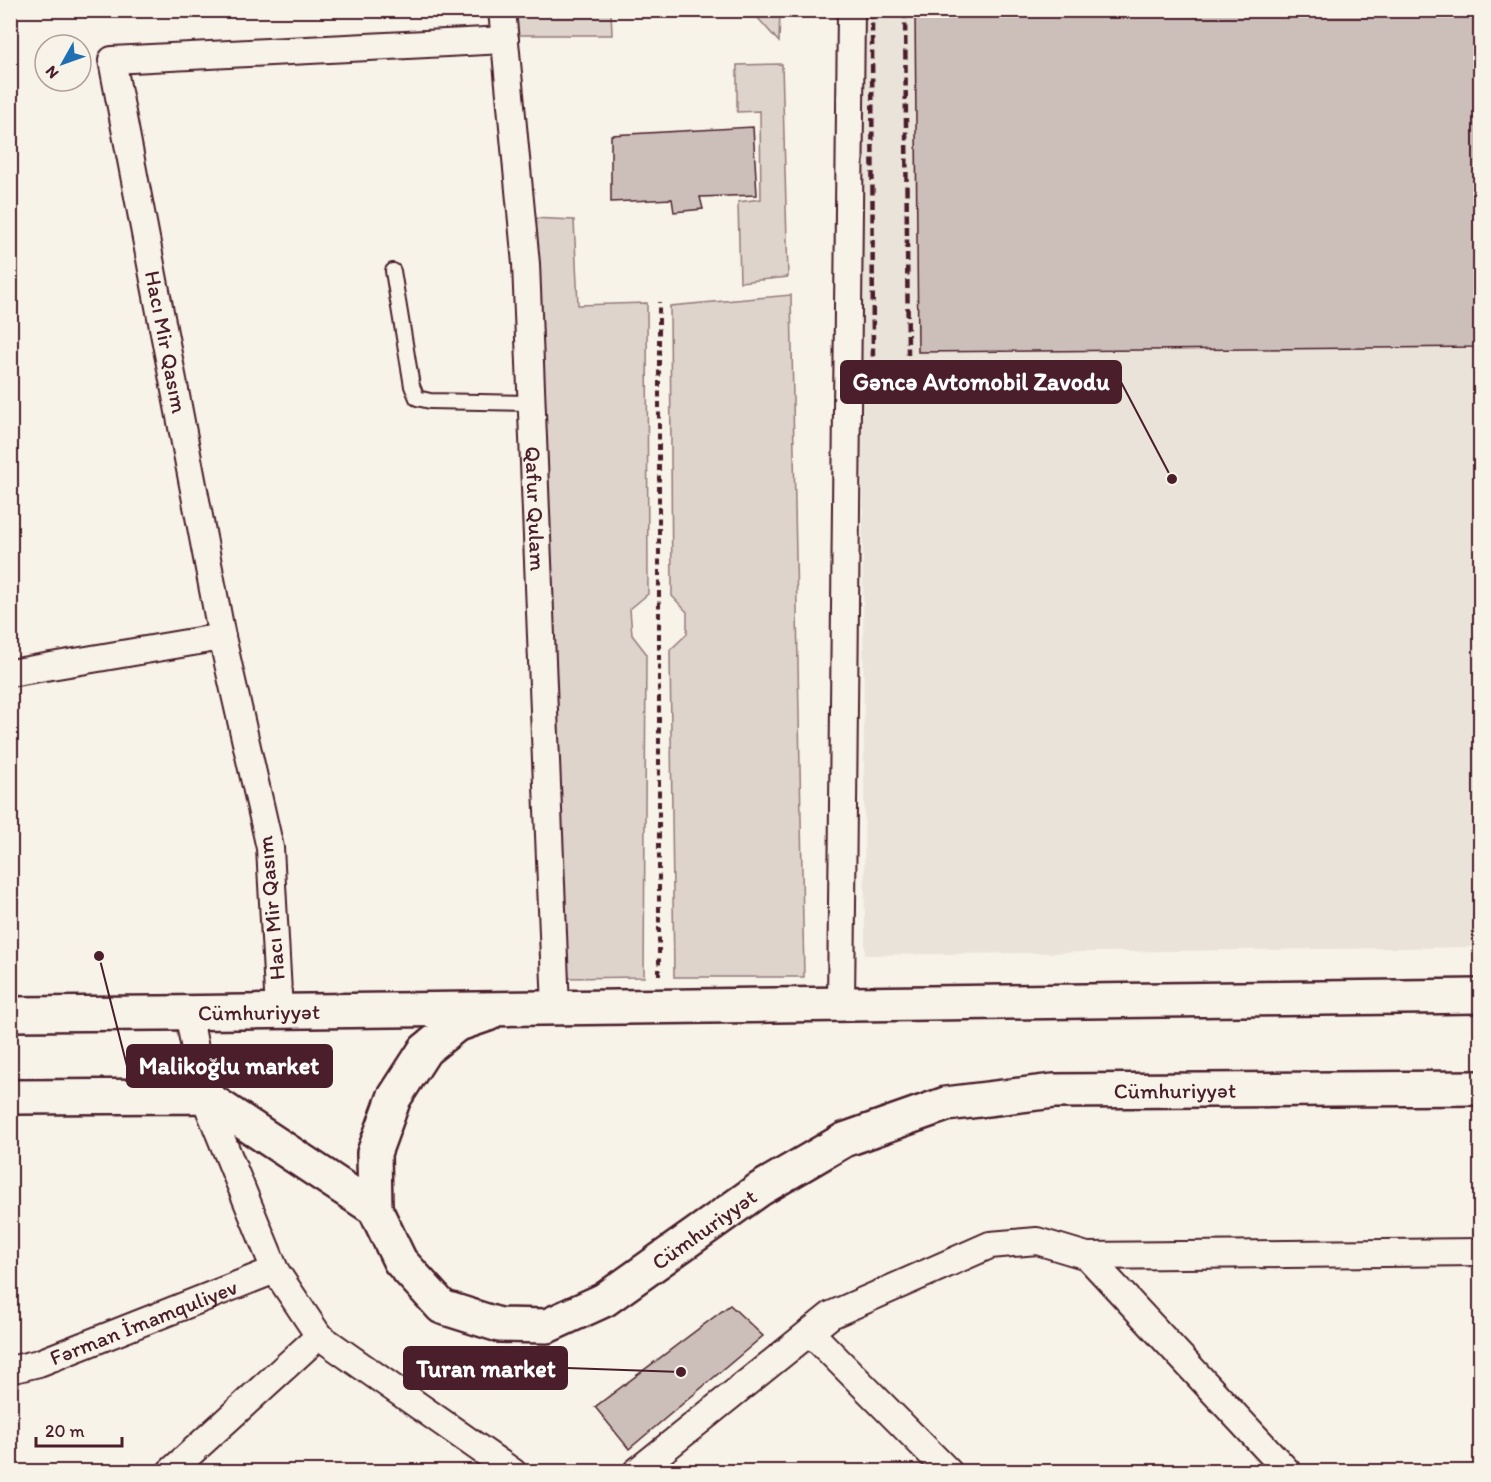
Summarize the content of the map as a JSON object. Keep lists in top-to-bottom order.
{
  "streets": {
    "main road": ["Cümhuriyyət"],
    "street": ["Hacı Mir Qasım", "Qafur Qulam", "Fərman İmamquliyev"]
  },
  "crossings": [
    ["Hacı Mir Qasım", "Qafur Qulam"],
    ["Hacı Mir Qasım", "Cümhuriyyət"],
    ["Qafur Qulam", "Cümhuriyyət"]
  ],
  "places": ["Gəncə Avtomobil Zavodu", "Malikoğlu market", "Turan market"],
  "scale_bar": "20 m",
  "north": "bottom left"
}
